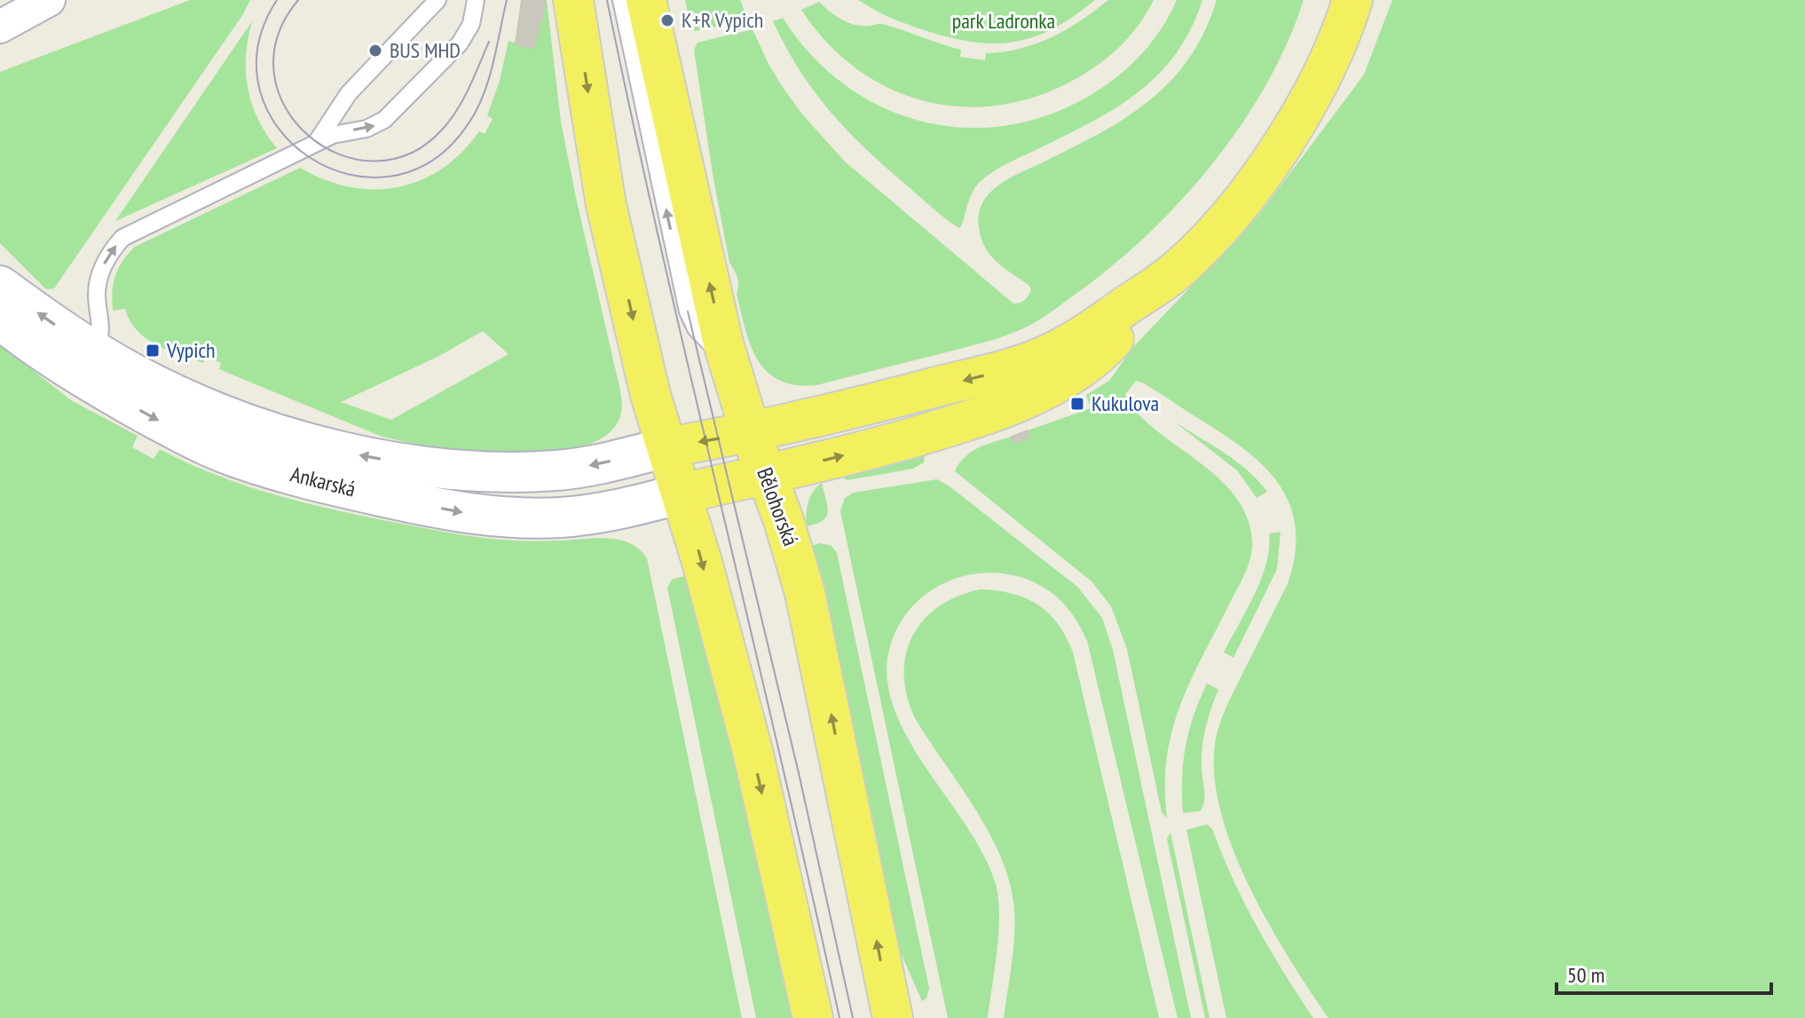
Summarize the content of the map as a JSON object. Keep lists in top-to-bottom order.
{
  "streets": {
    "main road": ["Bělohorská"],
    "street": ["Ankarská"]
  },
  "parks": ["park Ladronka"],
  "places": {
    "other": ["K+R Vypich", "BUS MHD"],
    "transit": ["Vypich", "Kukulova"]
  },
  "scale_bar": "50 m"
}
